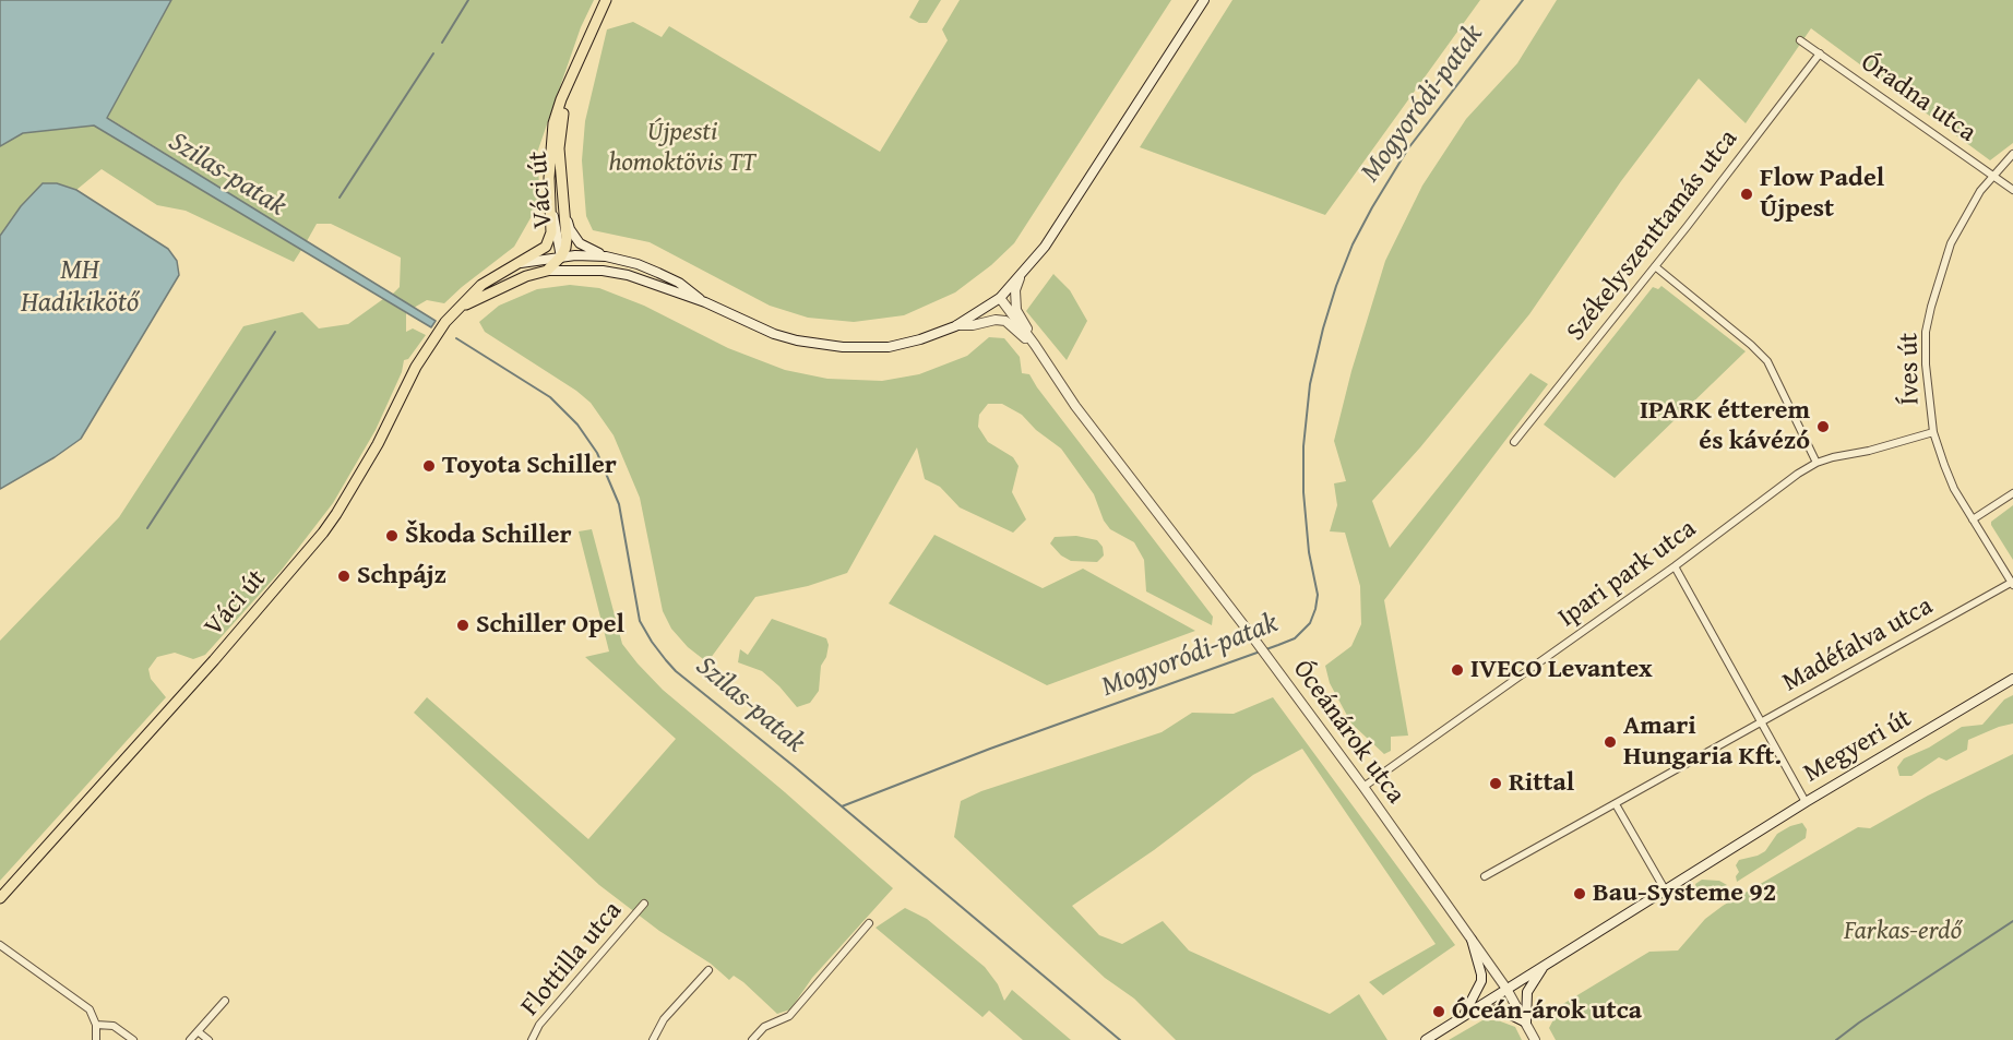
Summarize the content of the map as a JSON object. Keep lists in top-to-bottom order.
{
  "streets": {
    "main road": ["Váci út", "Megyeri út"],
    "street": [
      "Óradna utca",
      "Székelyszenttamás utca",
      "Íves út",
      "Ipari park utca",
      "Madéfalva utca",
      "Óceánárok utca",
      "Flottilla utca"
    ]
  },
  "crossings": [
    ["Óradna utca", "Székelyszenttamás utca"],
    ["Óradna utca", "Íves út"],
    ["Íves út", "Ipari park utca"],
    ["Íves út", "Madéfalva utca"],
    ["Ipari park utca", "Óceánárok utca"],
    ["Óceánárok utca", "Megyeri út"]
  ],
  "water": ["Mogyoródi-patak", "Szilas-patak", "MH Hadikikötő"],
  "parks": ["Újpesti homoktövis TT", "Farkas-erdő"],
  "places": [
    "Flow Padel Újpest",
    "IPARK étterem és kávézó",
    "Toyota Schiller",
    "Škoda Schiller",
    "Schpájz",
    "Schiller Opel",
    "IVECO Levantex",
    "Amari Hungaria Kft.",
    "Rittal",
    "Bau-Systeme 92",
    "Óceán-árok utca"
  ]
}
